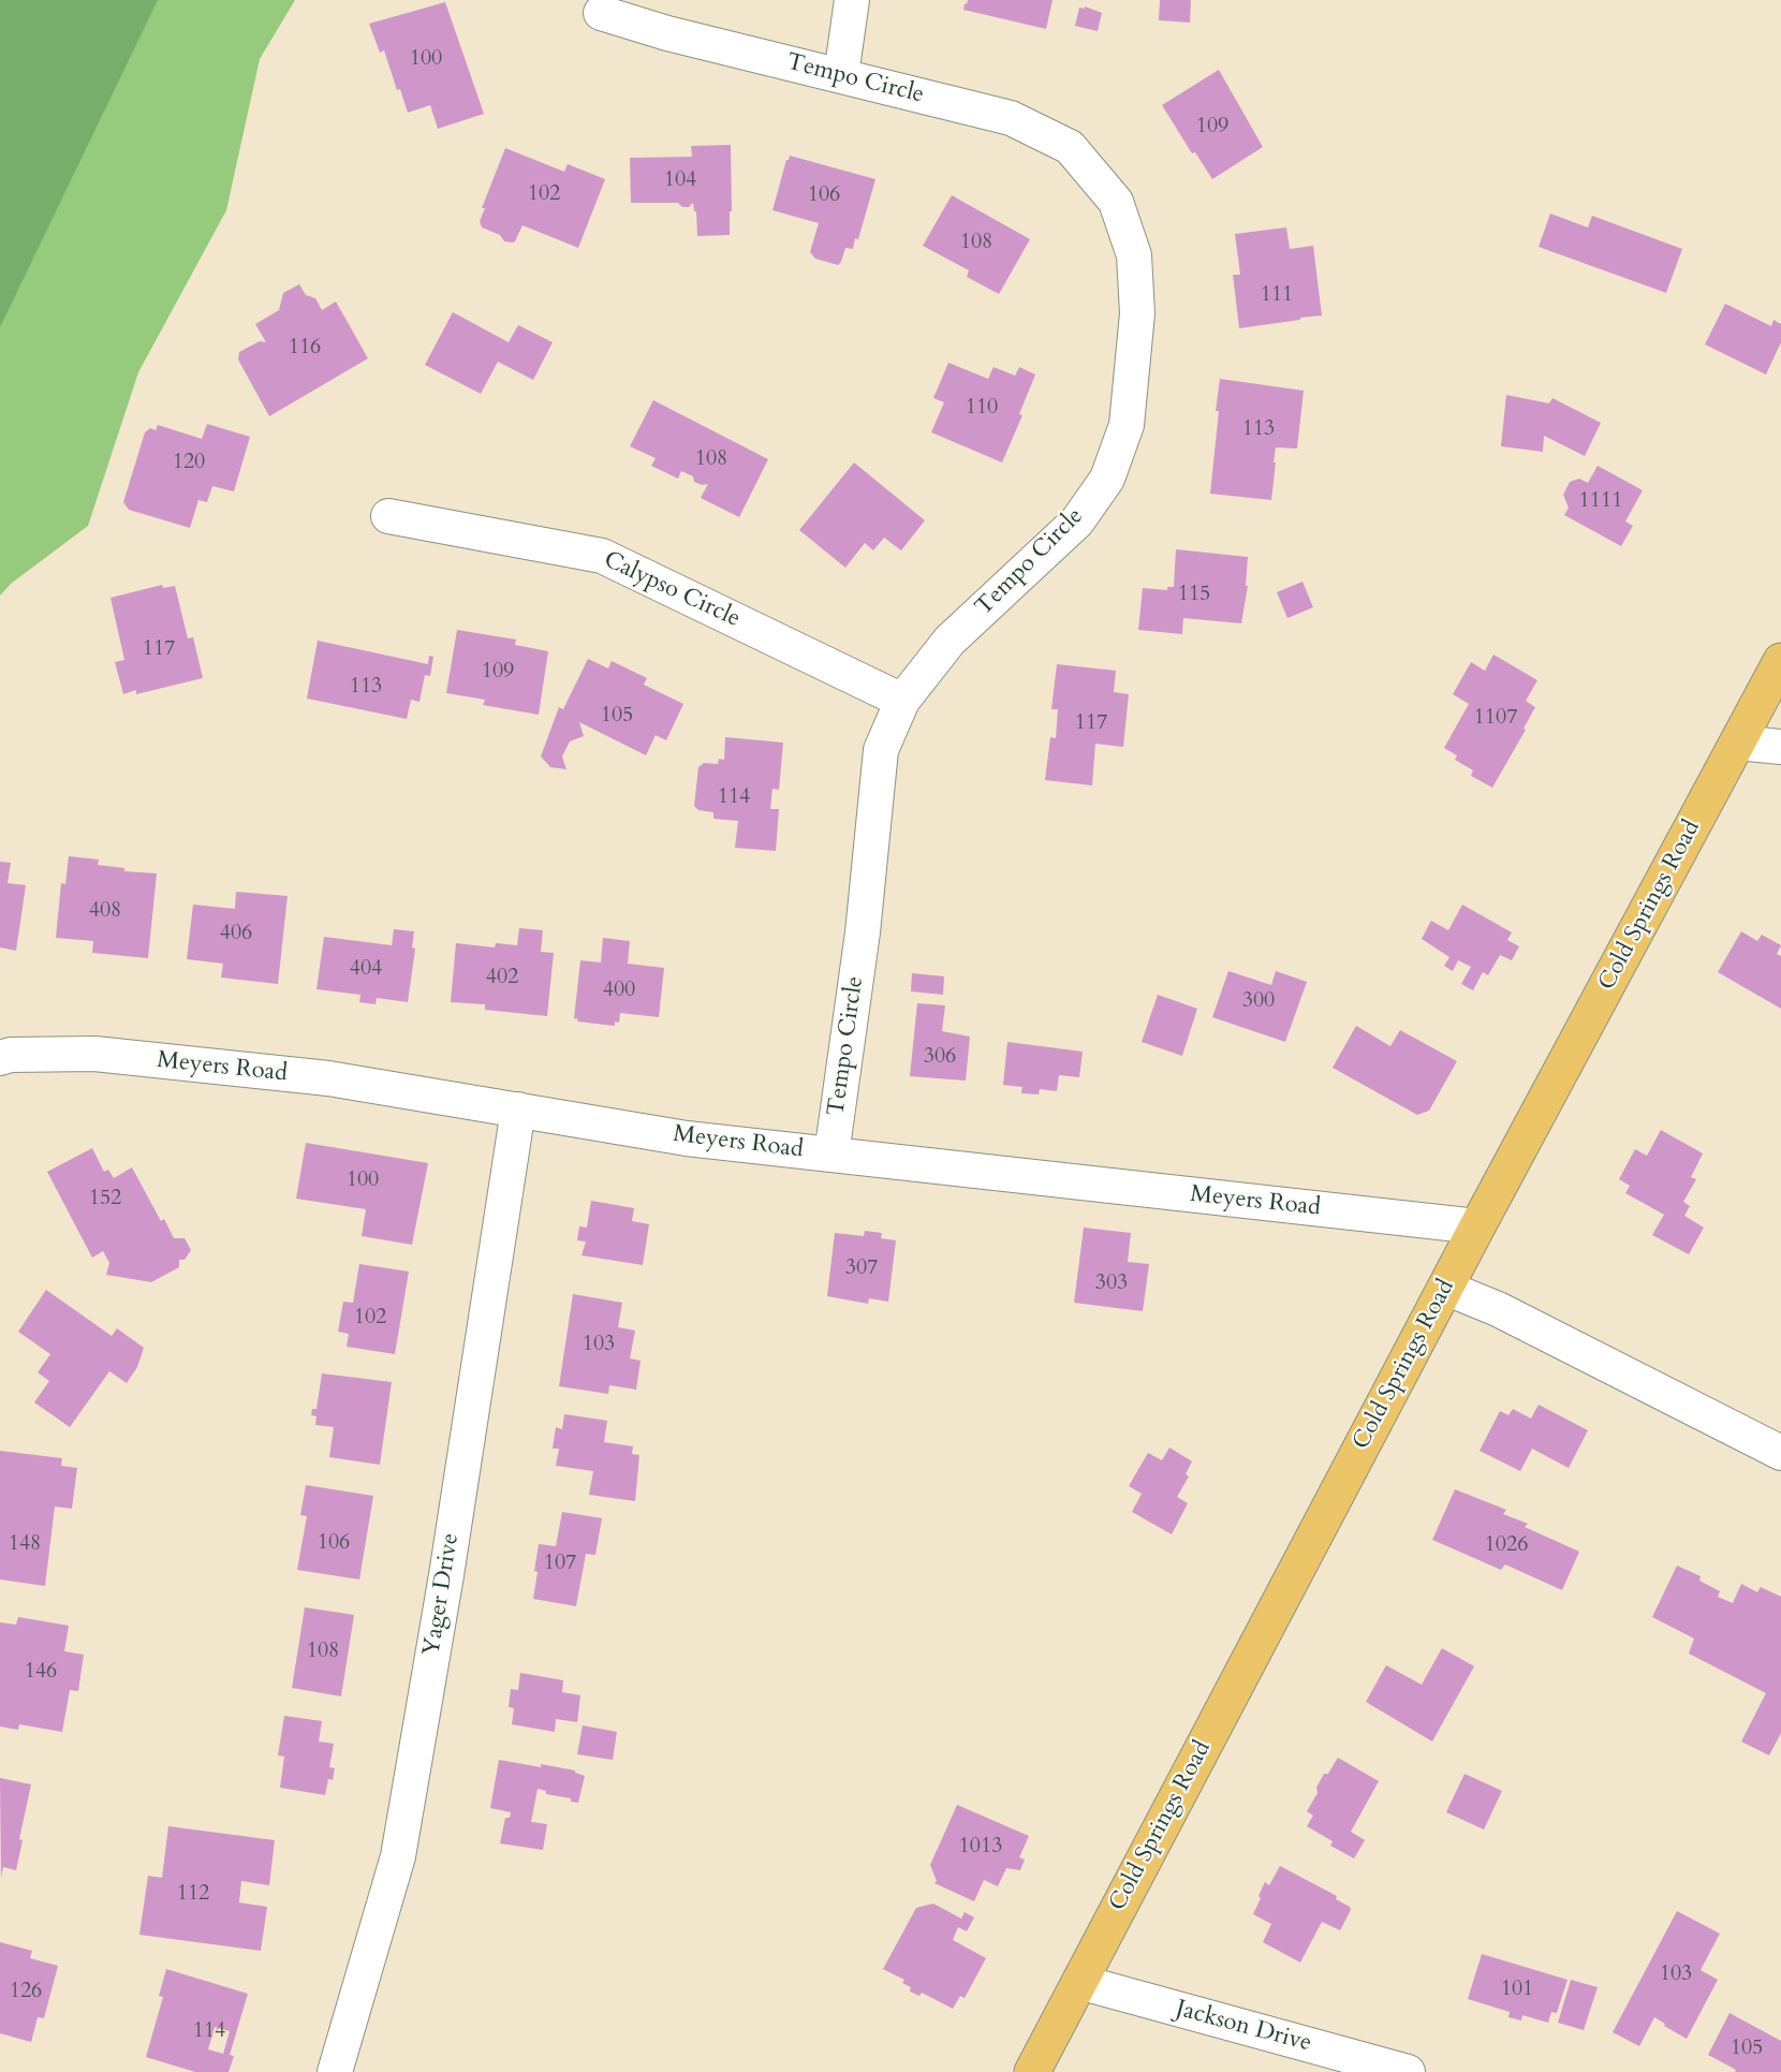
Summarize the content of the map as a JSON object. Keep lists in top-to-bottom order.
{
  "streets": {
    "main road": ["Cold Springs Road"],
    "street": [
      "Tempo Circle",
      "Calypso Circle",
      "Meyers Road",
      "Yager Drive",
      "Jackson Drive"
    ]
  },
  "crossings": [
    ["Tempo Circle", "Calypso Circle"],
    ["Tempo Circle", "Meyers Road"],
    ["Cold Springs Road", "Meyers Road"],
    ["Cold Springs Road", "Jackson Drive"],
    ["Meyers Road", "Yager Drive"]
  ],
  "house_numbers": [
    "100",
    "109",
    "104",
    "102",
    "106",
    "108",
    "111",
    "116",
    "110",
    "113",
    "108",
    "120",
    "1111",
    "115",
    "117",
    "109",
    "113",
    "105",
    "1107",
    "117",
    "114",
    "408",
    "406",
    "404",
    "402",
    "400",
    "300",
    "306",
    "100",
    "152",
    "307",
    "303",
    "102",
    "103",
    "106",
    "148",
    "1026",
    "107",
    "108",
    "146",
    "1013",
    "112",
    "103",
    "101",
    "126",
    "114",
    "105"
  ]
}
